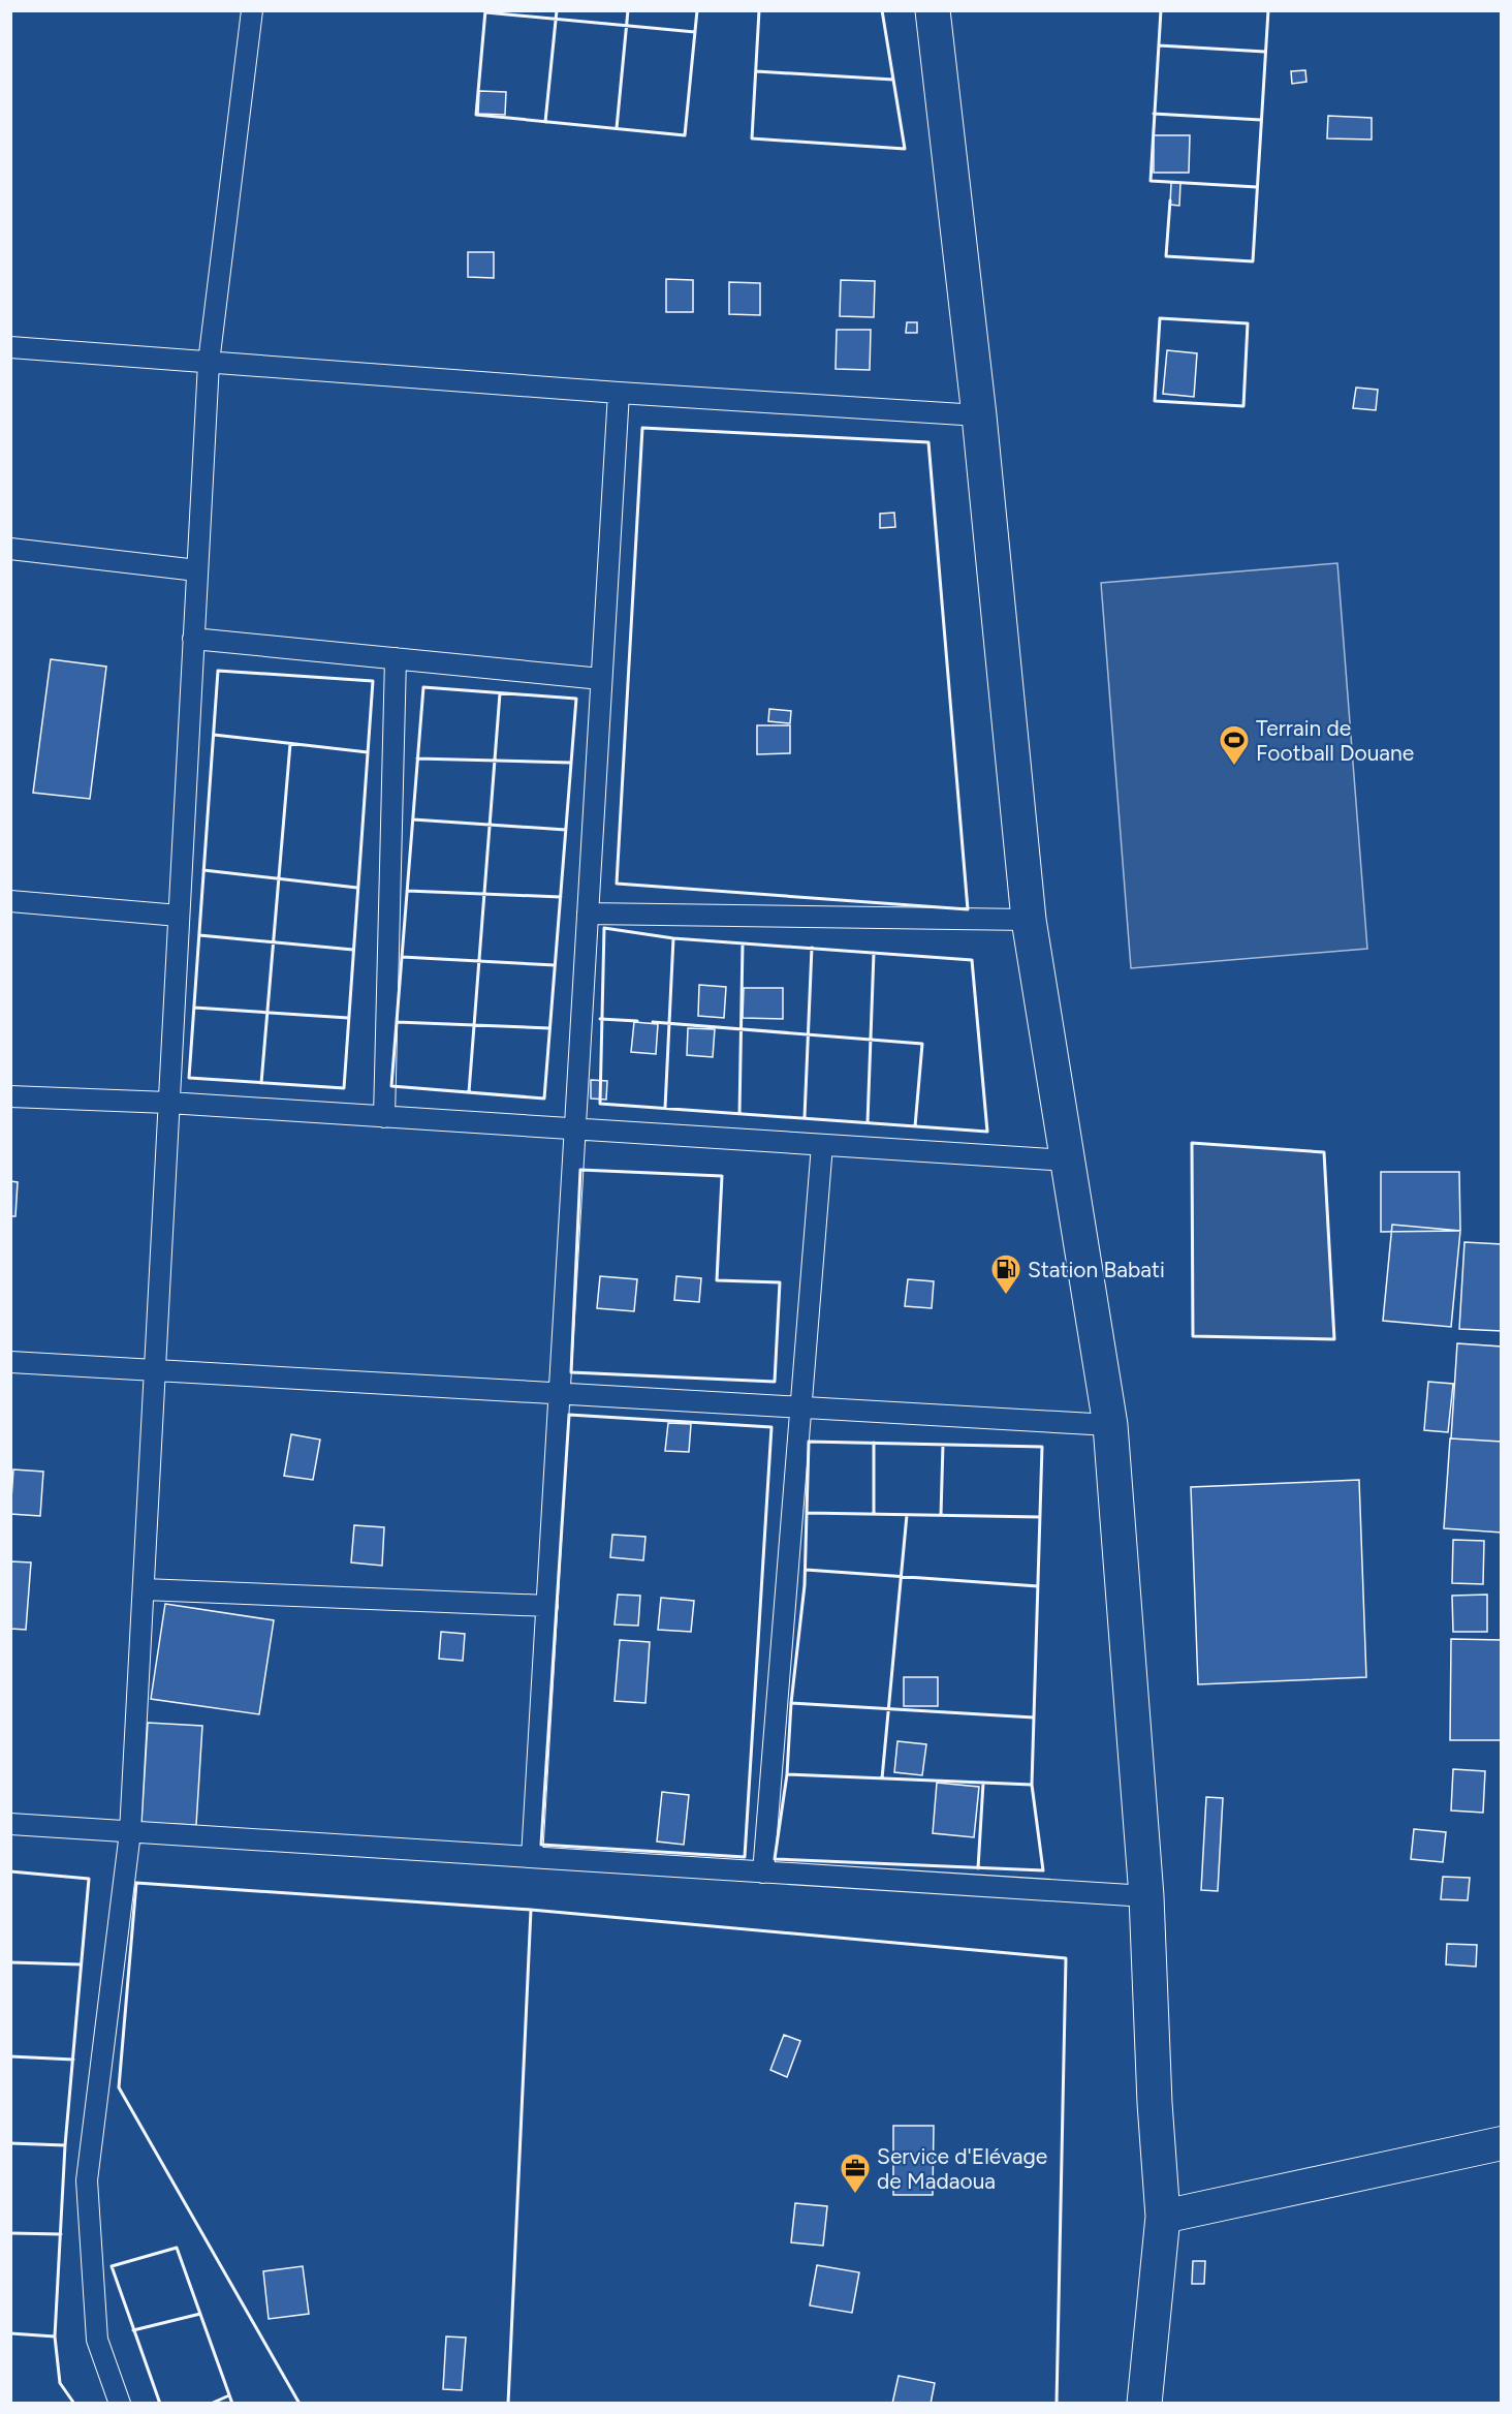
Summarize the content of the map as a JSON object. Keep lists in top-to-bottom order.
{
  "places": {
    "sports": ["Terrain de Football Douane"],
    "fuel station": ["Station Babati"],
    "office": ["Service d'Elévage de Madaoua"]
  }
}
